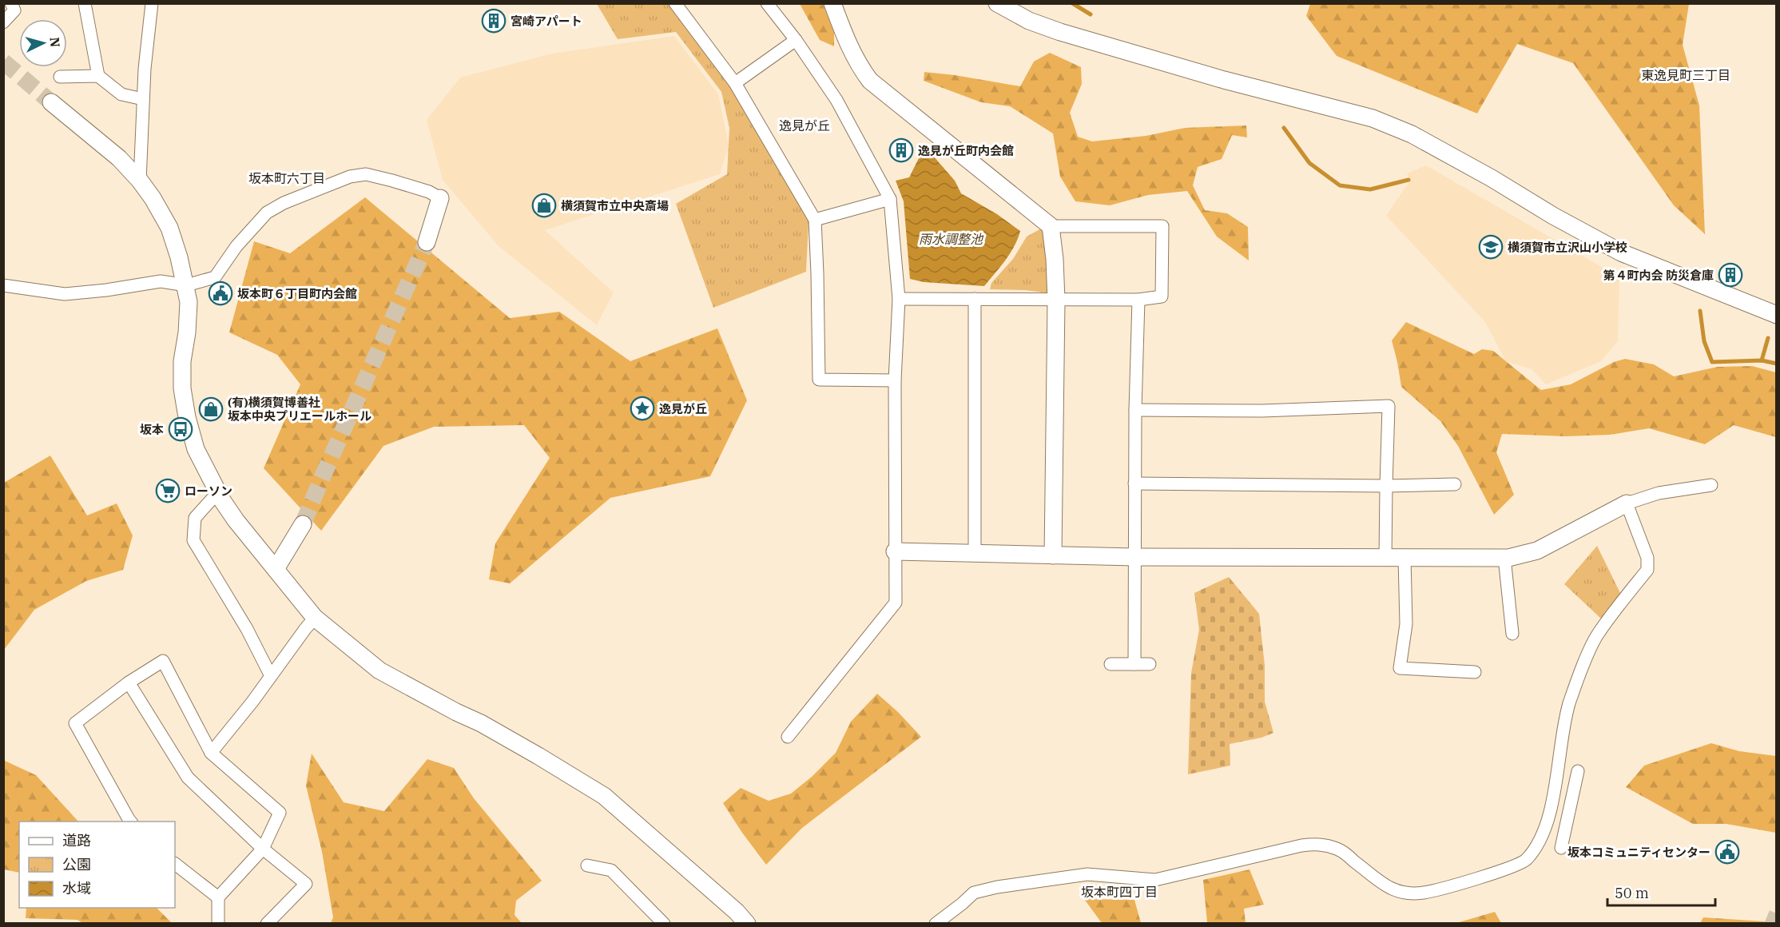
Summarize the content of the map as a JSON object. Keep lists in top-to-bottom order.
{
  "districts": [
    "東逸見町三丁目",
    "逸見が丘",
    "坂本町六丁目",
    "坂本町四丁目"
  ],
  "water": ["雨水調整池"],
  "places": {
    "building": ["宮崎アパート", "逸見が丘町内会館", "第４町内会 防災倉庫"],
    "shop": ["横須賀市立中央斎場", "(有)横須賀博善社 坂本中央プリエールホール"],
    "school or university": ["横須賀市立沢山小学校"],
    "public building": ["坂本町６丁目町内会館", "坂本コミュニティセンター"],
    "place": ["逸見が丘"],
    "bus stop": ["坂本"],
    "supermarket": ["ローソン"]
  },
  "legend": ["道路", "公園", "水域"],
  "scale_bar": "50 m",
  "north": "right"
}
